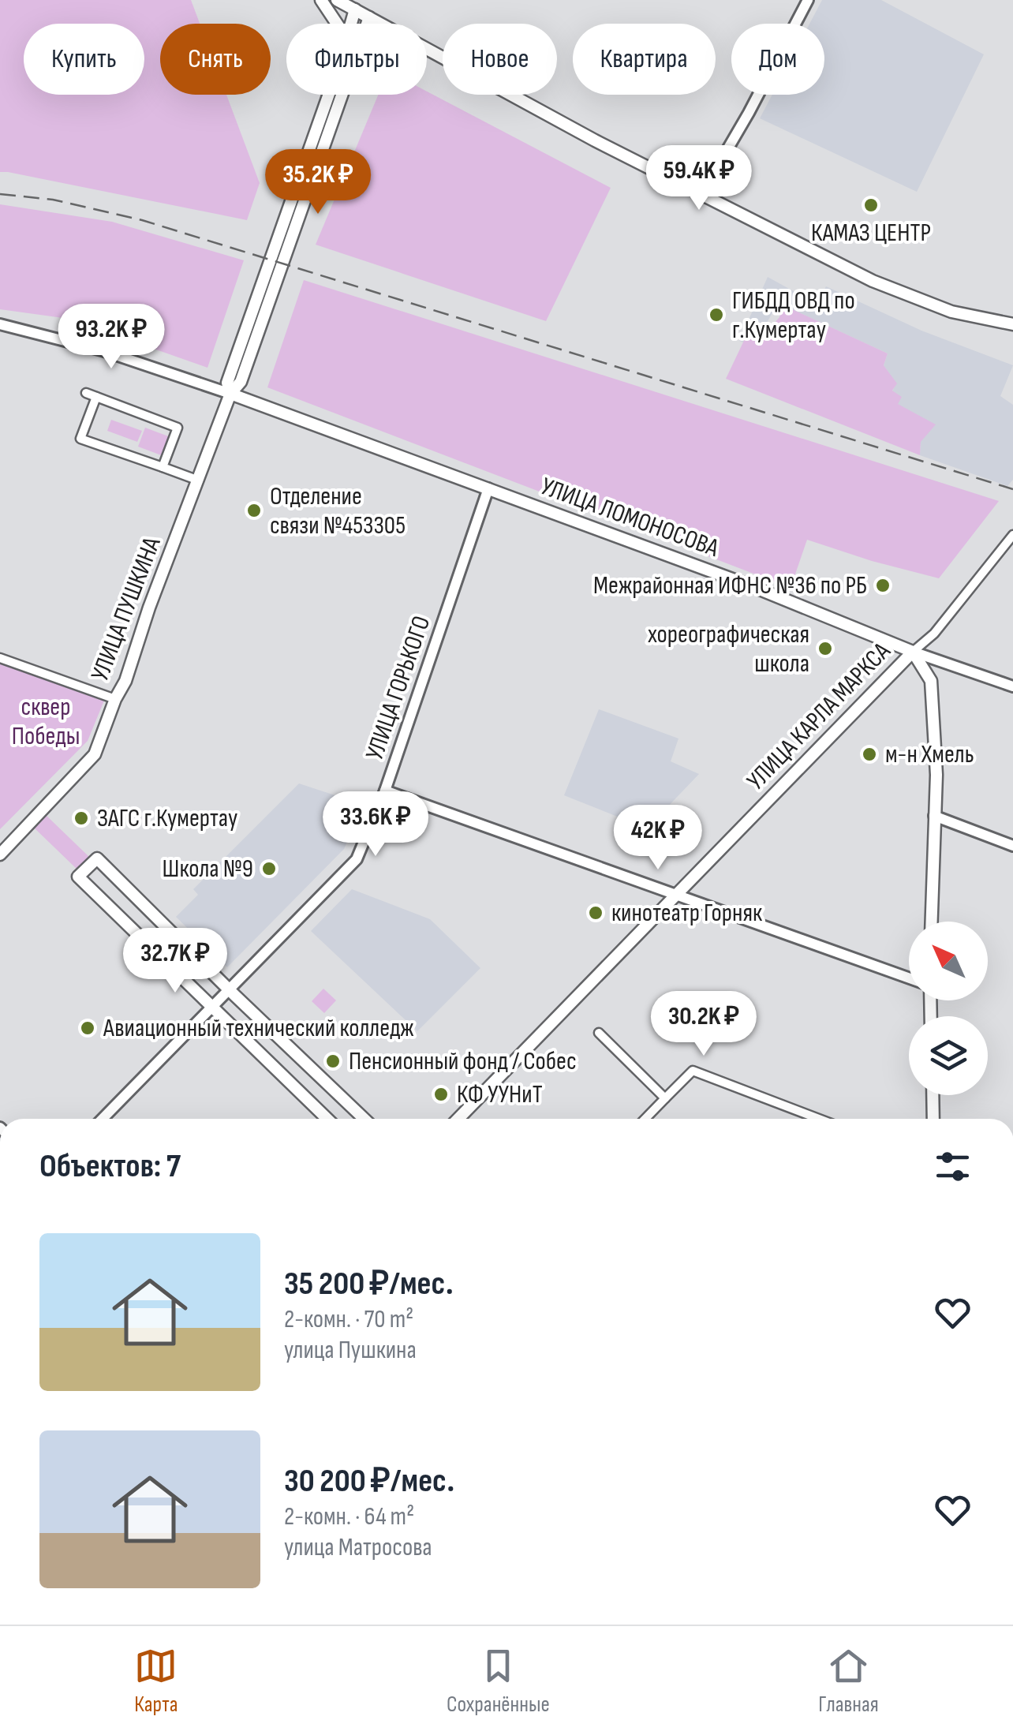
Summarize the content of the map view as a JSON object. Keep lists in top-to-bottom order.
{
  "streets": {
    "main road": ["УЛИЦА ЛОМОНОСОВА", "УЛИЦА ПУШКИНА", "УЛИЦА КАРЛА МАРКСА"],
    "street": ["УЛИЦА ГОРЬКОГО"]
  },
  "crossings": [
    ["УЛИЦА ЛОМОНОСОВА", "УЛИЦА ПУШКИНА"],
    ["УЛИЦА ЛОМОНОСОВА", "УЛИЦА ГОРЬКОГО"],
    ["УЛИЦА ЛОМОНОСОВА", "УЛИЦА КАРЛА МАРКСА"]
  ],
  "parks": ["сквер Победы"],
  "places": [
    "КАМАЗ ЦЕНТР",
    "ГИБДД ОВД по г.Кумертау",
    "Отделение связи №453305",
    "Межрайонная ИФНС №36 по РБ",
    "хореографическая школа",
    "м-н Хмель",
    "ЗАГС г.Кумертау",
    "Школа №9",
    "кинотеатр Горняк",
    "Авиационный технический колледж",
    "Пенсионный фонд / Собес",
    "КФ УУНиТ"
  ],
  "north": "top left",
  "page": {
    "chip": [
      "Купить",
      "Снять",
      "Фильтры",
      "Новое",
      "Квартира",
      "Дом"
    ],
    "price": [
      "59.4K ₽",
      "35.2K ₽",
      "93.2K ₽",
      "33.6K ₽",
      "42K ₽",
      "32.7K ₽",
      "30.2K ₽"
    ],
    "heading": "Объектов: 7",
    "list": [
      {
        "name": "35 200 ₽/мес.",
        "note": "2-комн. · 70 m² · улица Пушкина"
      },
      {
        "name": "30 200 ₽/мес.",
        "note": "2-комн. · 64 m² · улица Матросова"
      }
    ],
    "tabs": ["Карта", "Сохранённые", "Главная"]
  }
}
